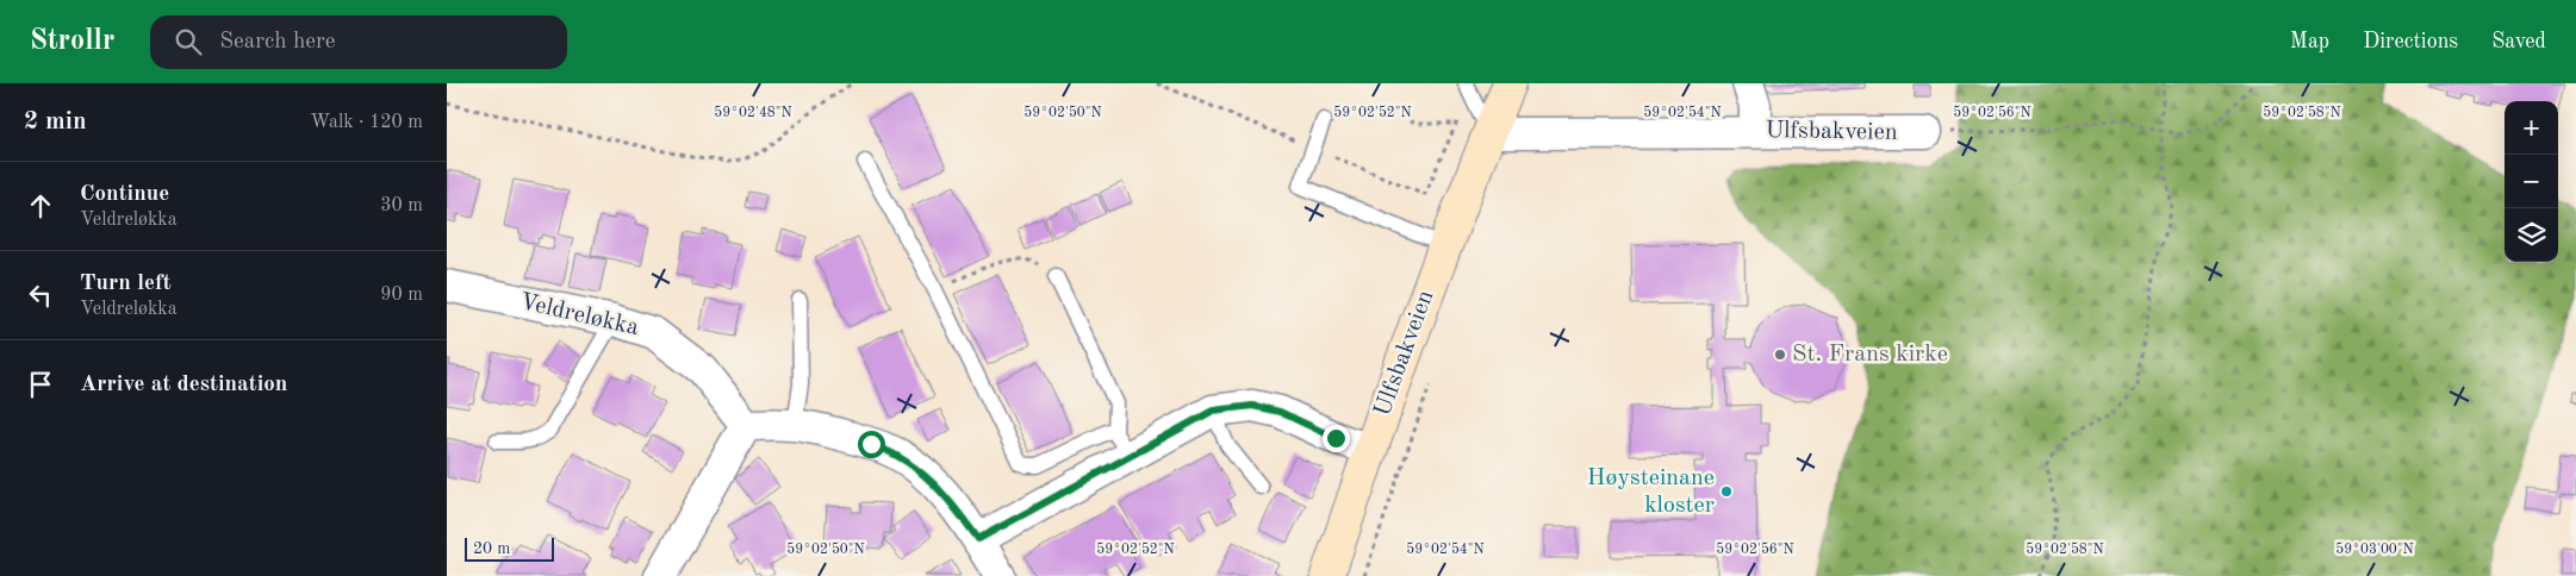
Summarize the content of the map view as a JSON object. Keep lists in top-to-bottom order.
{
  "streets": {
    "street": ["Ulfsbakveien", "Veldreløkka"]
  },
  "places": ["St. Frans kirke", "Høysteinane kloster"],
  "scale_bar": "20 m",
  "page": {
    "header": "Strollr",
    "search": "Search here",
    "nav": ["Map", "Directions", "Saved"],
    "heading": ["2 min", "Walk · 120 m"],
    "map_buttons": ["+", "−"],
    "list": [
      ["Continue", "Veldreløkka", "30 m"],
      ["Turn left", "Veldreløkka", "90 m"],
      "Arrive at destination"
    ],
    "scale": "20 m"
  },
  "coordinates": [
    "59°02'48\"N",
    "59°02'50\"N",
    "59°02'52\"N",
    "59°02'54\"N",
    "59°02'56\"N",
    "59°02'58\"N",
    "59°03'00\"N"
  ]
}
